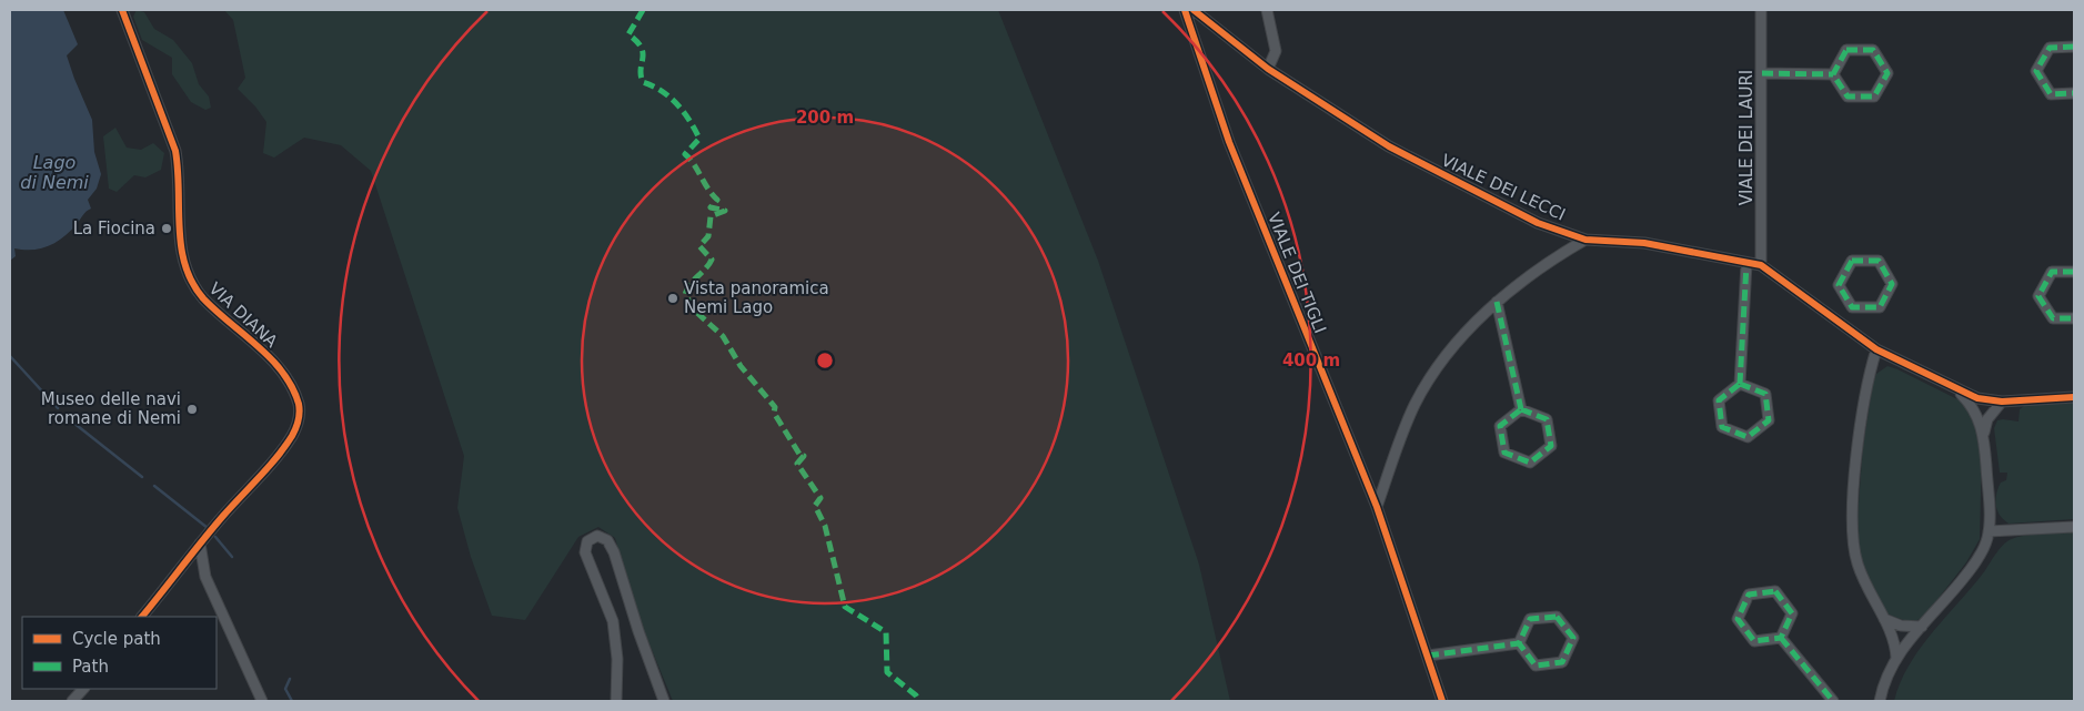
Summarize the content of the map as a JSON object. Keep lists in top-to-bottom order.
{
  "streets": {
    "street": [
      "VIALE DEI LAURI",
      "VIALE DEI LECCI",
      "VIALE DEI TIGLI",
      "VIA DIANA"
    ]
  },
  "crossings": [
    ["VIALE DEI LAURI", "VIALE DEI LECCI"]
  ],
  "water": ["Lago di Nemi"],
  "places": ["La Fiocina", "Vista panoramica Nemi Lago", "Museo delle navi romane di Nemi"],
  "legend": ["Cycle path", "Path"],
  "rings": ["200 m", "400 m"]
}
